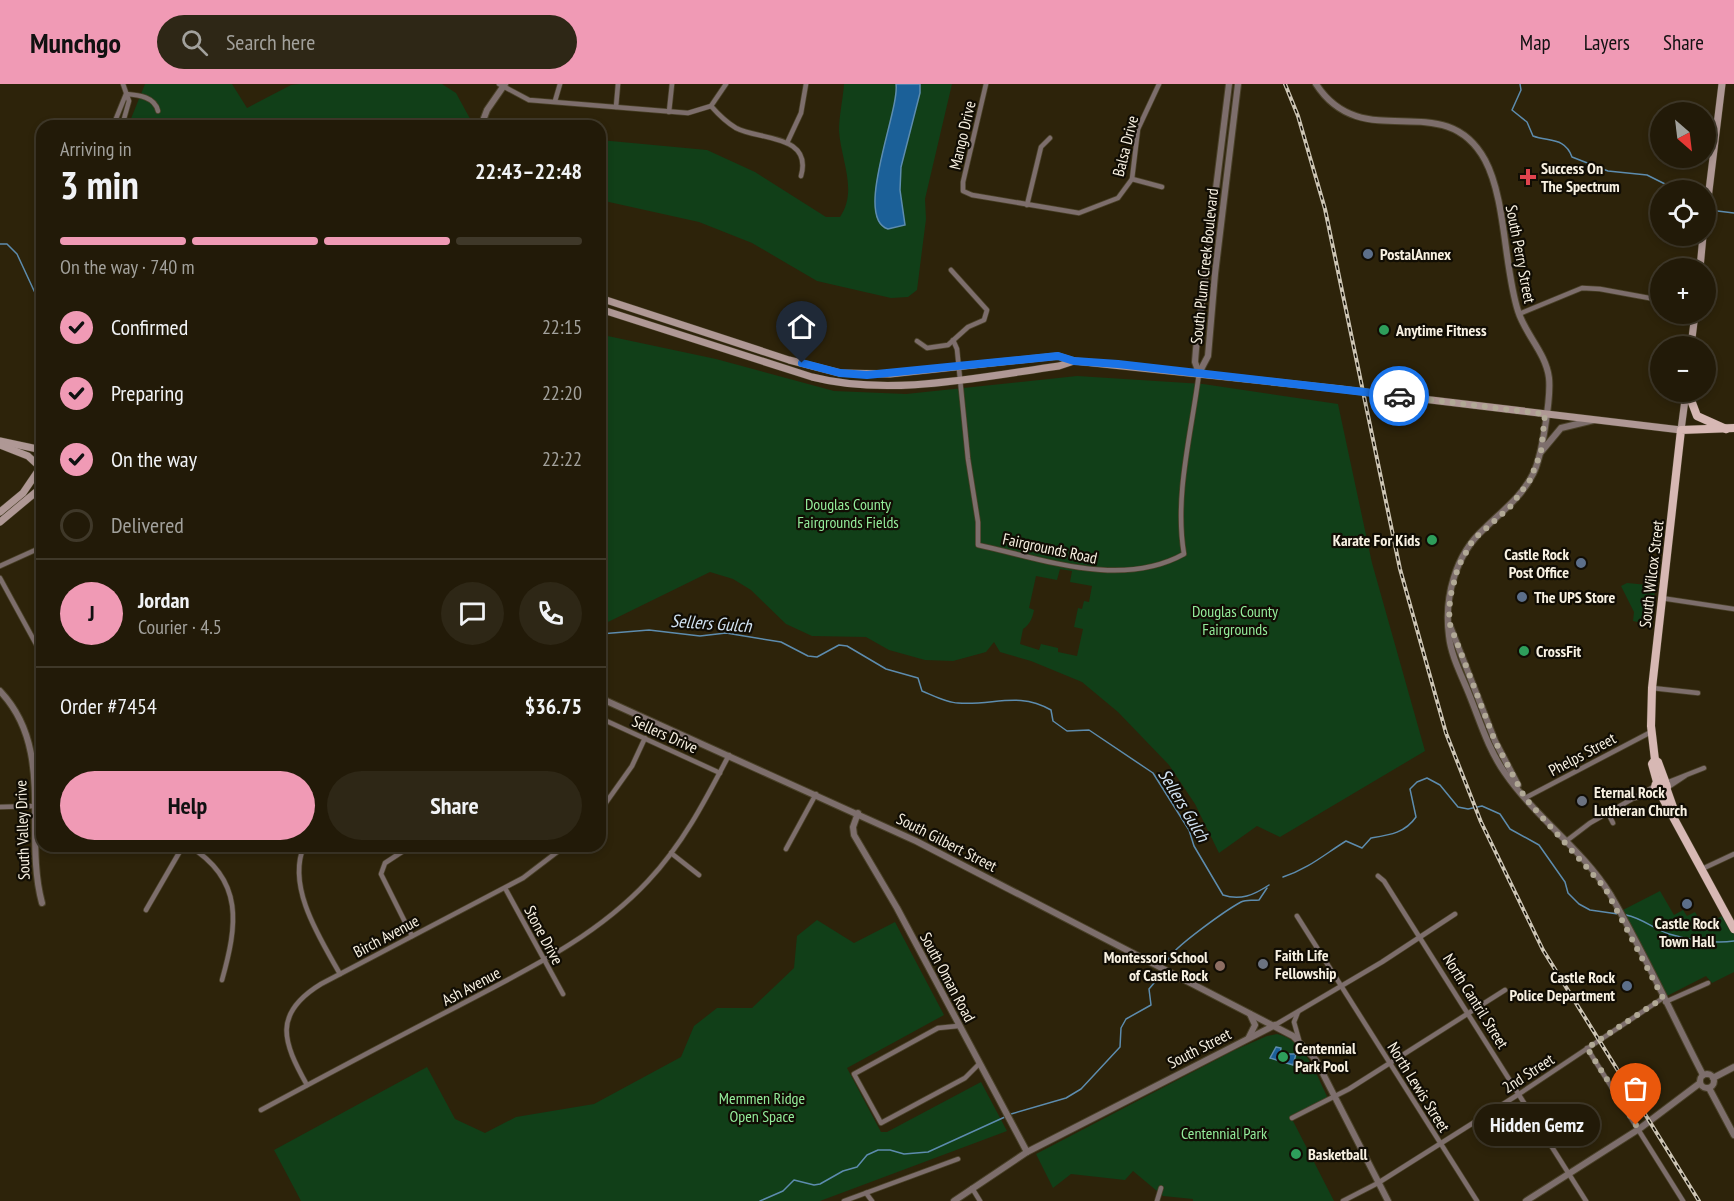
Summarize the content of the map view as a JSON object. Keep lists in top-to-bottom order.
{
  "streets": {
    "main road": ["South Wilcox Street"],
    "street": [
      "Mango Drive",
      "Balsa Drive",
      "South Perry Street",
      "South Plum Creek Boulevard",
      "Fairgrounds Road",
      "Sellers Drive",
      "Phelps Street",
      "South Valley Drive",
      "South Gilbert Street",
      "Stone Drive",
      "Birch Avenue",
      "South Oman Road",
      "Ash Avenue",
      "North Cantril Street",
      "South Street",
      "2nd Street",
      "North Lewis Street"
    ]
  },
  "crossings": [
    ["Mango Drive", "Balsa Drive"],
    ["South Perry Street", "Phelps Street"],
    ["South Perry Street", "2nd Street"],
    ["South Plum Creek Boulevard", "Fairgrounds Road"],
    ["South Wilcox Street", "Phelps Street"],
    ["Sellers Drive", "Ash Avenue"],
    ["South Gilbert Street", "South Oman Road"],
    ["South Gilbert Street", "Ash Avenue"],
    ["South Gilbert Street", "South Street"],
    ["South Gilbert Street", "2nd Street"],
    ["Stone Drive", "Birch Avenue"],
    ["Stone Drive", "Ash Avenue"],
    ["Birch Avenue", "Ash Avenue"],
    ["South Oman Road", "South Street"],
    ["North Cantril Street", "South Street"],
    ["North Cantril Street", "2nd Street"],
    ["South Street", "North Lewis Street"],
    ["2nd Street", "North Lewis Street"]
  ],
  "water": ["Sellers Gulch"],
  "parks": [
    "Douglas County Fairgrounds Fields",
    "Douglas County Fairgrounds",
    "Memmen Ridge Open Space",
    "Centennial Park"
  ],
  "places": {
    "health": ["Success On The Spectrum"],
    "other": [
      "PostalAnnex",
      "Anytime Fitness",
      "Karate For Kids",
      "Castle Rock Post Office",
      "The UPS Store",
      "CrossFit",
      "Eternal Rock Lutheran Church",
      "Castle Rock Town Hall",
      "Faith Life Fellowship",
      "Montessori School of Castle Rock",
      "Castle Rock Police Department",
      "Centennial Park Pool",
      "Hidden Gemz",
      "Basketball"
    ]
  },
  "north": "bottom right",
  "page": {
    "header": "Munchgo",
    "search": "Search here",
    "nav": ["Map", "Layers", "Share"],
    "map_buttons": ["+", "−"],
    "heading": ["3 min", "Arriving in", "22:43–22:48"],
    "panel": [
      "Jordan",
      "Courier · 4.5",
      "Order #7454",
      "$36.75"
    ],
    "bar": "On the way · 740 m",
    "list": [
      ["Confirmed", "22:15"],
      ["Preparing", "22:20"],
      ["On the way", "22:22"],
      "Delivered"
    ],
    "round": "J",
    "buttons": ["Help", "Share"],
    "bubble": "Hidden Gemz"
  }
}
